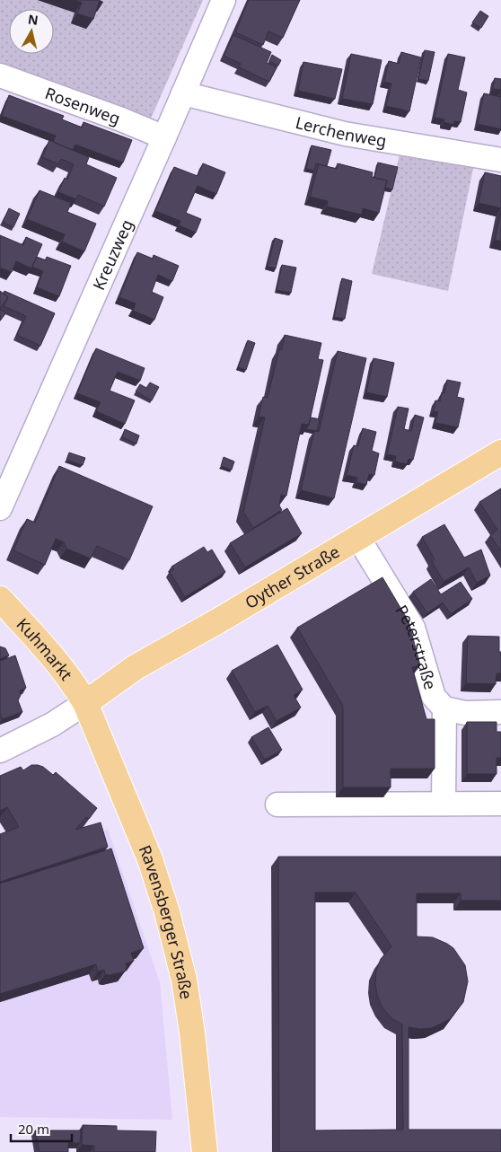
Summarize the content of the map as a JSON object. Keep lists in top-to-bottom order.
{
  "streets": {
    "main road": ["Oyther Straße", "Kuhmarkt", "Ravensberger Straße"],
    "street": [
      "Rosenweg",
      "Lerchenweg",
      "Kreuzweg",
      "Peterstraße"
    ]
  },
  "crossings": [
    ["Rosenweg", "Kreuzweg"],
    ["Lerchenweg", "Kreuzweg"],
    ["Oyther Straße", "Peterstraße"],
    ["Oyther Straße", "Kuhmarkt"],
    ["Oyther Straße", "Ravensberger Straße"],
    ["Kuhmarkt", "Ravensberger Straße"]
  ],
  "scale_bar": "20 m",
  "north": "top"
}
